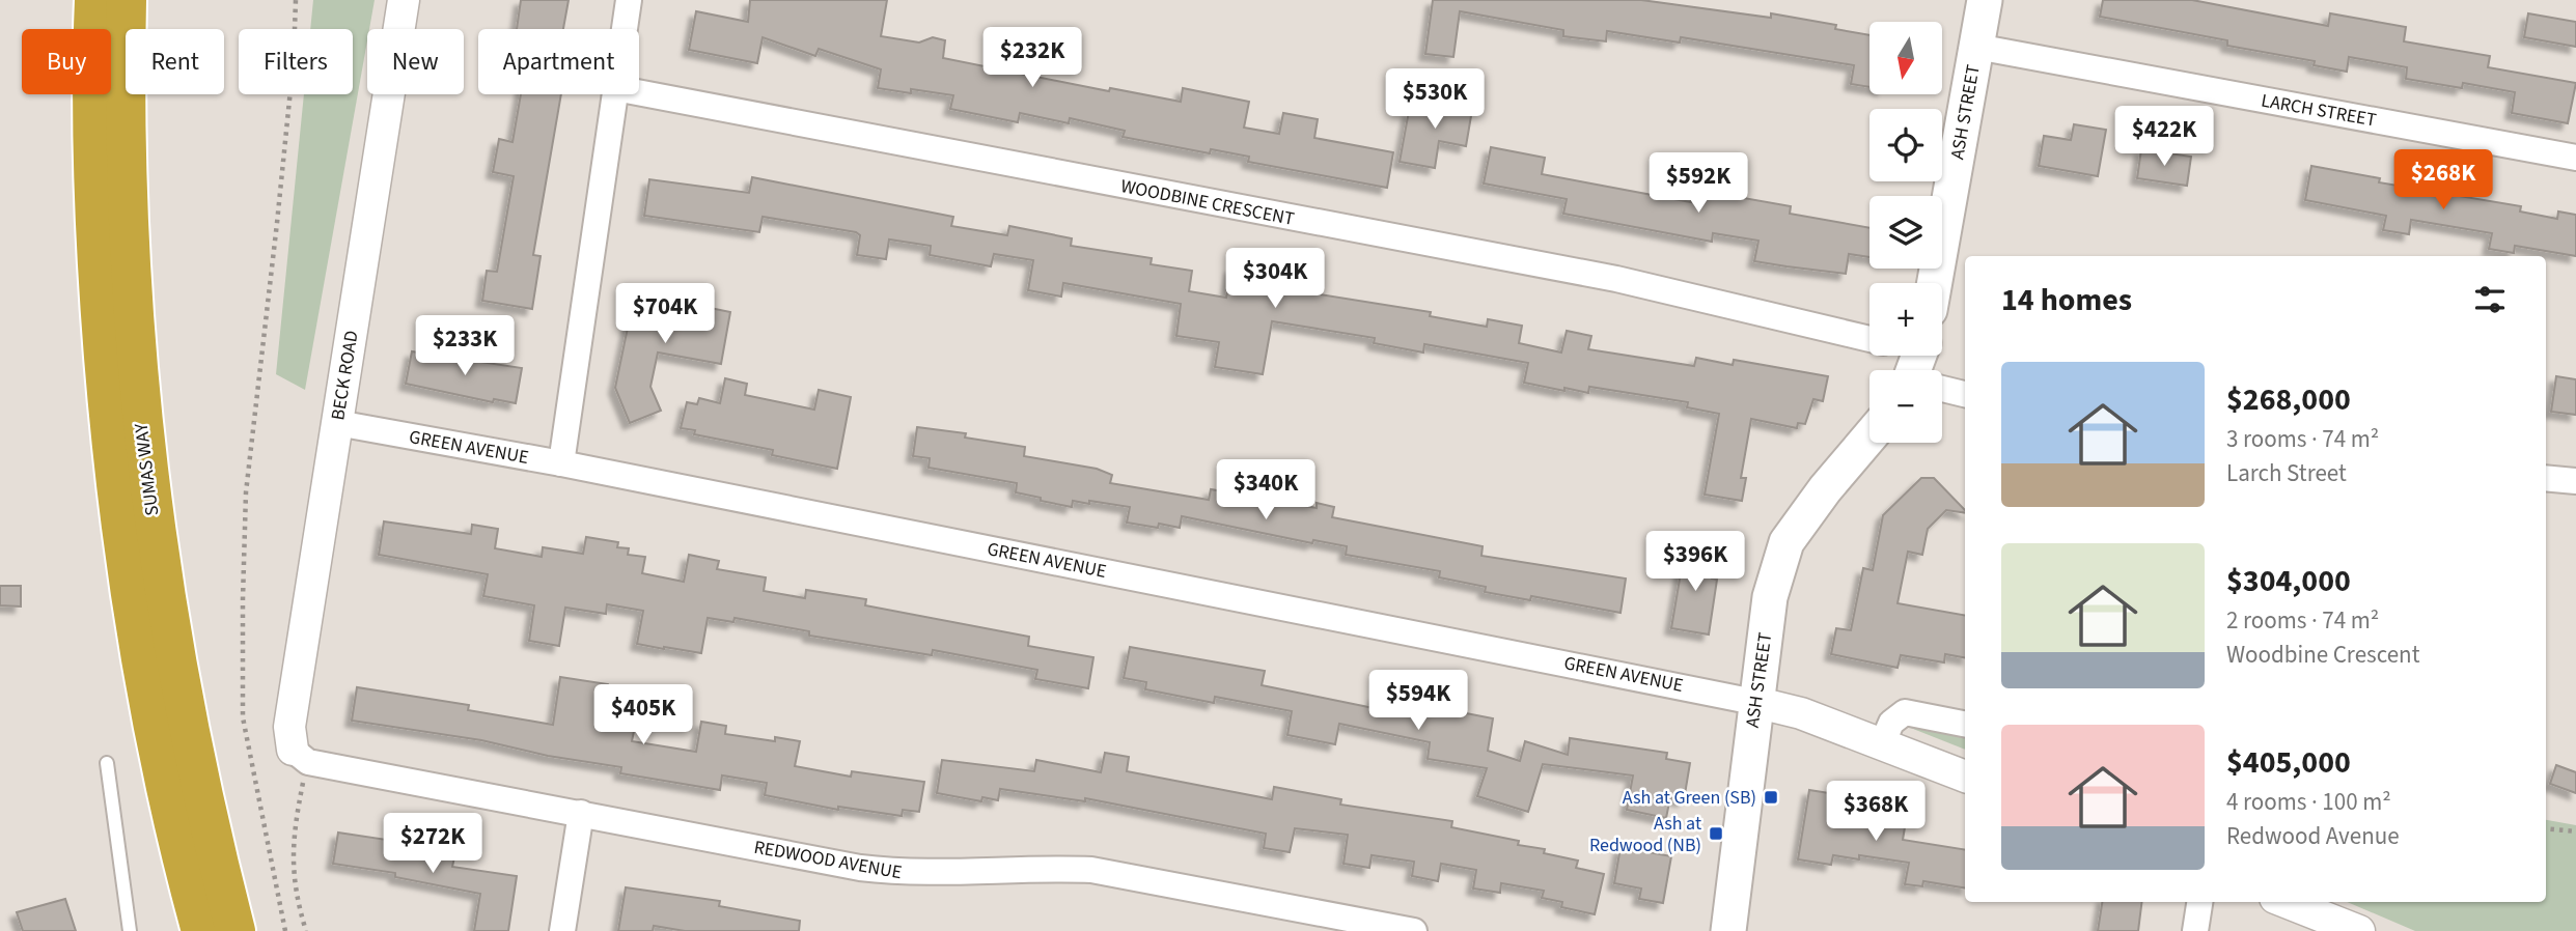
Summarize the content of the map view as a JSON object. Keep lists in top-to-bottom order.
{
  "streets": {
    "highway": ["SUMAS WAY"],
    "main road": ["ASH STREET"],
    "street": [
      "LARCH STREET",
      "WOODBINE CRESCENT",
      "BECK ROAD",
      "GREEN AVENUE",
      "REDWOOD AVENUE"
    ]
  },
  "crossings": [
    ["LARCH STREET", "ASH STREET"],
    ["ASH STREET", "GREEN AVENUE"],
    ["BECK ROAD", "GREEN AVENUE"],
    ["BECK ROAD", "REDWOOD AVENUE"]
  ],
  "places": {
    "transit": ["Ash at Green (SB)", "Ash at Redwood (NB)"]
  },
  "north": "bottom",
  "page": {
    "map_buttons": ["+", "−"],
    "price": [
      "$232K",
      "$530K",
      "$422K",
      "$268K",
      "$592K",
      "$304K",
      "$704K",
      "$233K",
      "$340K",
      "$396K",
      "$594K",
      "$405K",
      "$368K",
      "$272K"
    ],
    "chip": [
      "Buy",
      "Rent",
      "Filters",
      "New",
      "Apartment"
    ],
    "heading": "14 homes",
    "list": [
      {
        "name": "$268,000",
        "note": "3 rooms · 74 m² · Larch Street"
      },
      {
        "name": "$304,000",
        "note": "2 rooms · 74 m² · Woodbine Crescent"
      },
      {
        "name": "$405,000",
        "note": "4 rooms · 100 m² · Redwood Avenue"
      }
    ]
  }
}
